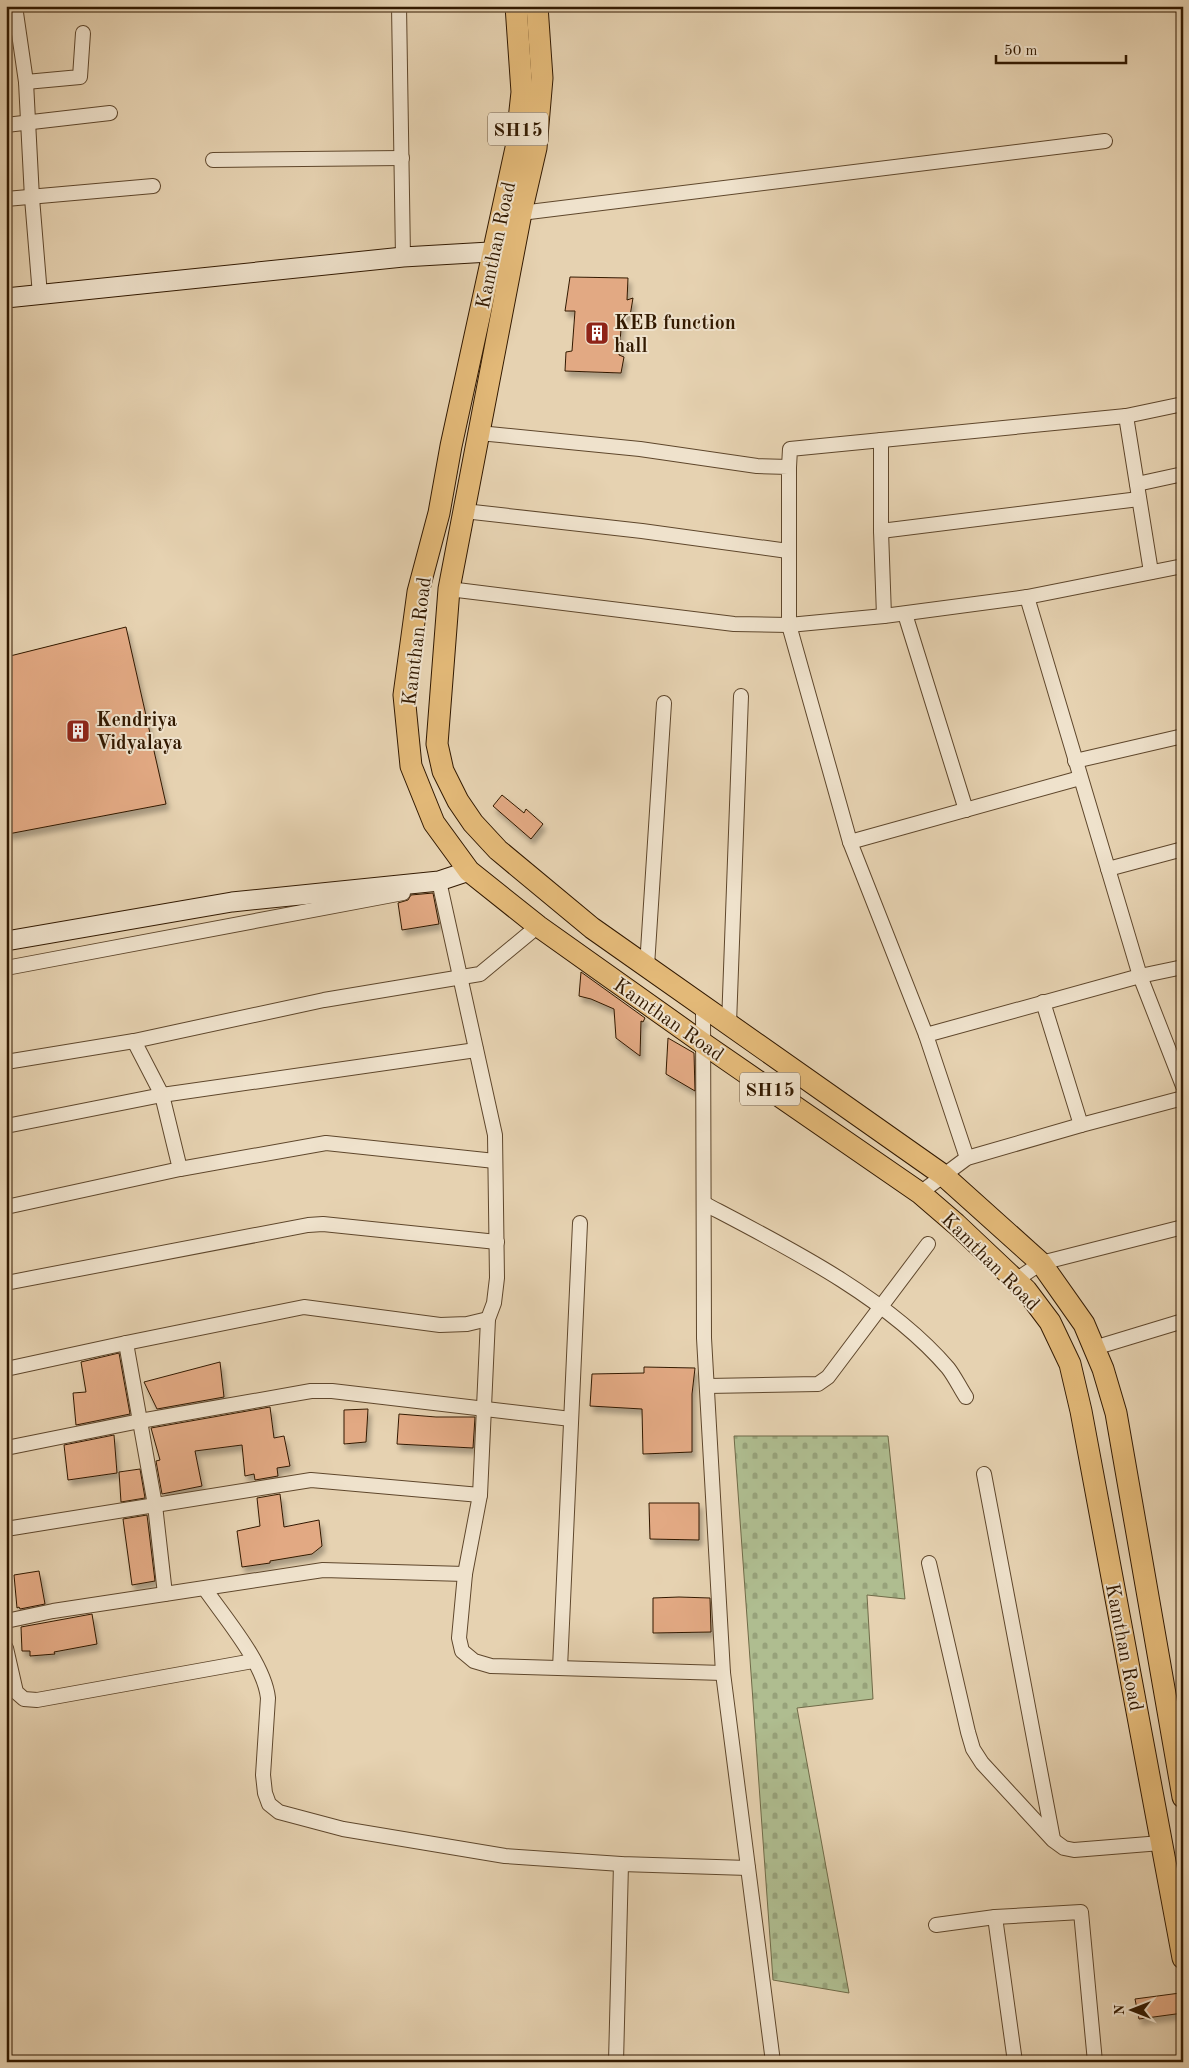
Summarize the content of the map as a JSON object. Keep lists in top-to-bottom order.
{
  "streets": {
    "main road": ["SH15", "Kamthan Road"]
  },
  "places": {
    "building": ["KEB function hall", "Kendriya Vidyalaya"]
  },
  "scale_bar": "50 m",
  "north": "left"
}
